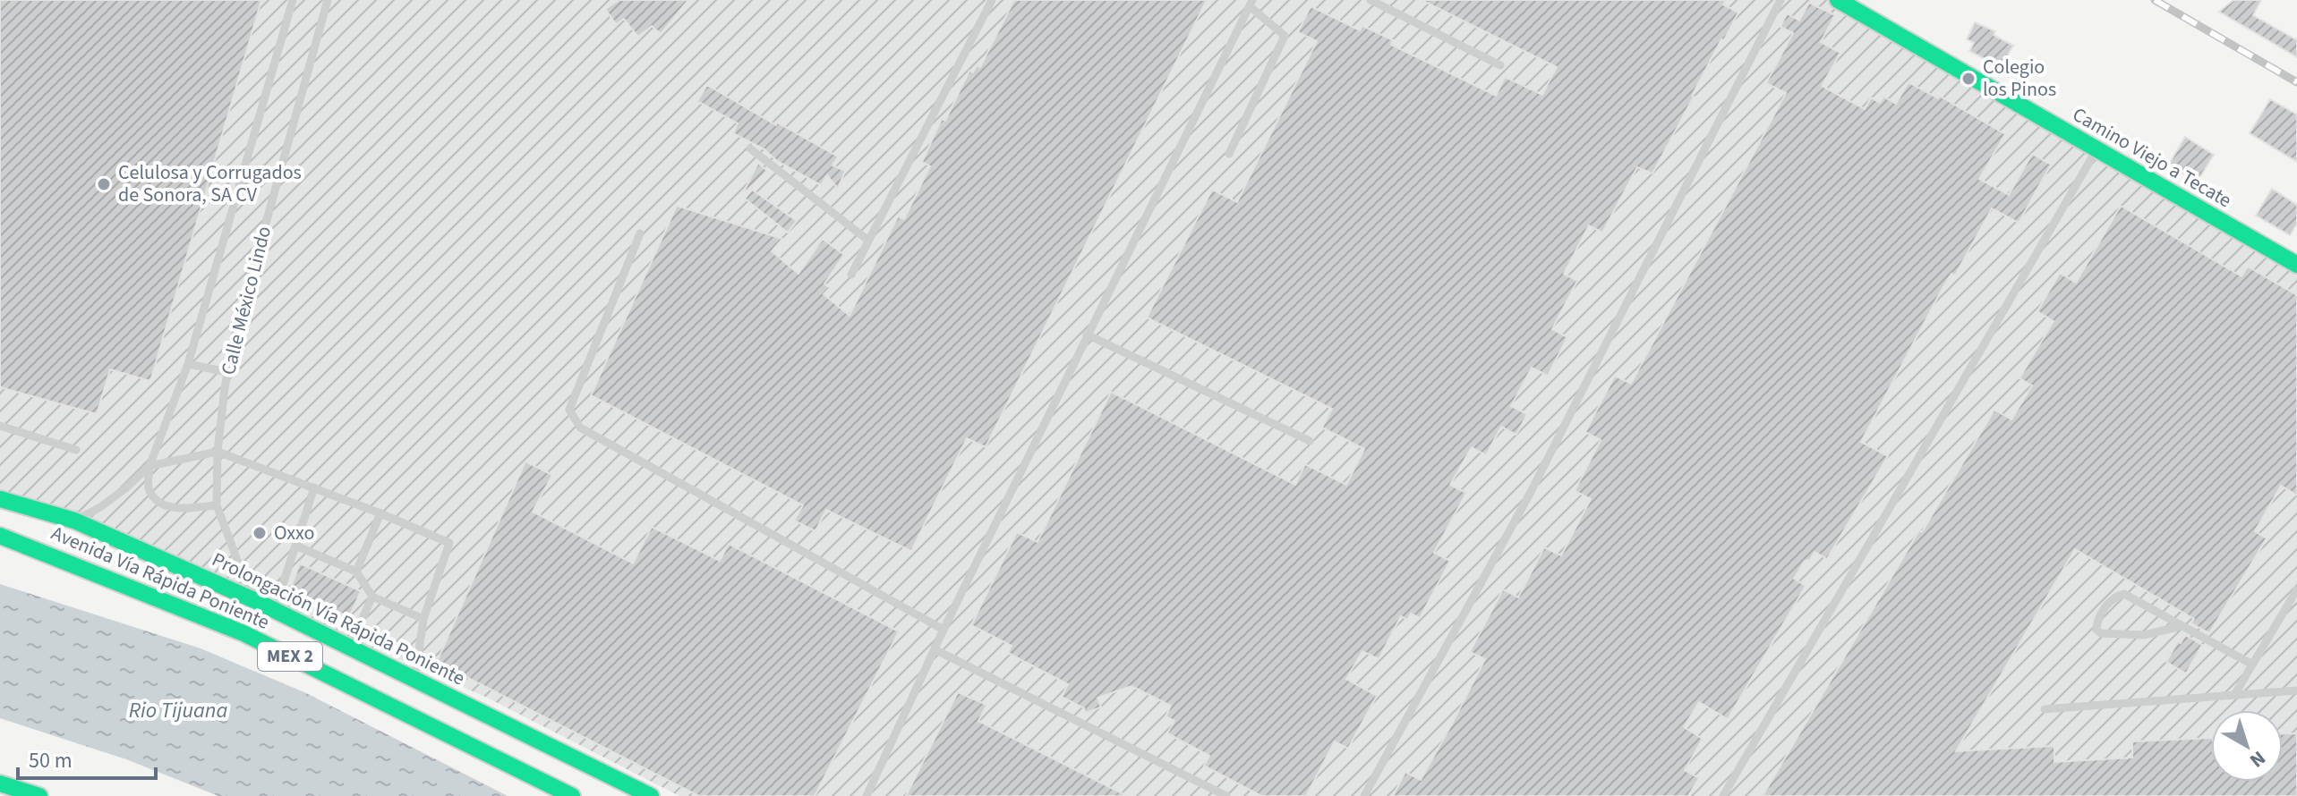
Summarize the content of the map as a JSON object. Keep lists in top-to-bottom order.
{
  "streets": {
    "main road": [
      "Camino Viejo a Tecate",
      "Avenida Vía Rápida Poniente",
      "Prolongación Vía Rápida Poniente",
      "MEX 2"
    ],
    "lane": ["Calle México Lindo"]
  },
  "crossings": [
    ["Calle México Lindo", "Prolongación Vía Rápida Poniente"]
  ],
  "water": ["Rio Tijuana"],
  "places": ["Colegio los Pinos", "Celulosa y Corrugados de Sonora, SA CV", "Oxxo"],
  "scale_bar": "50 m",
  "north": "bottom right"
}
